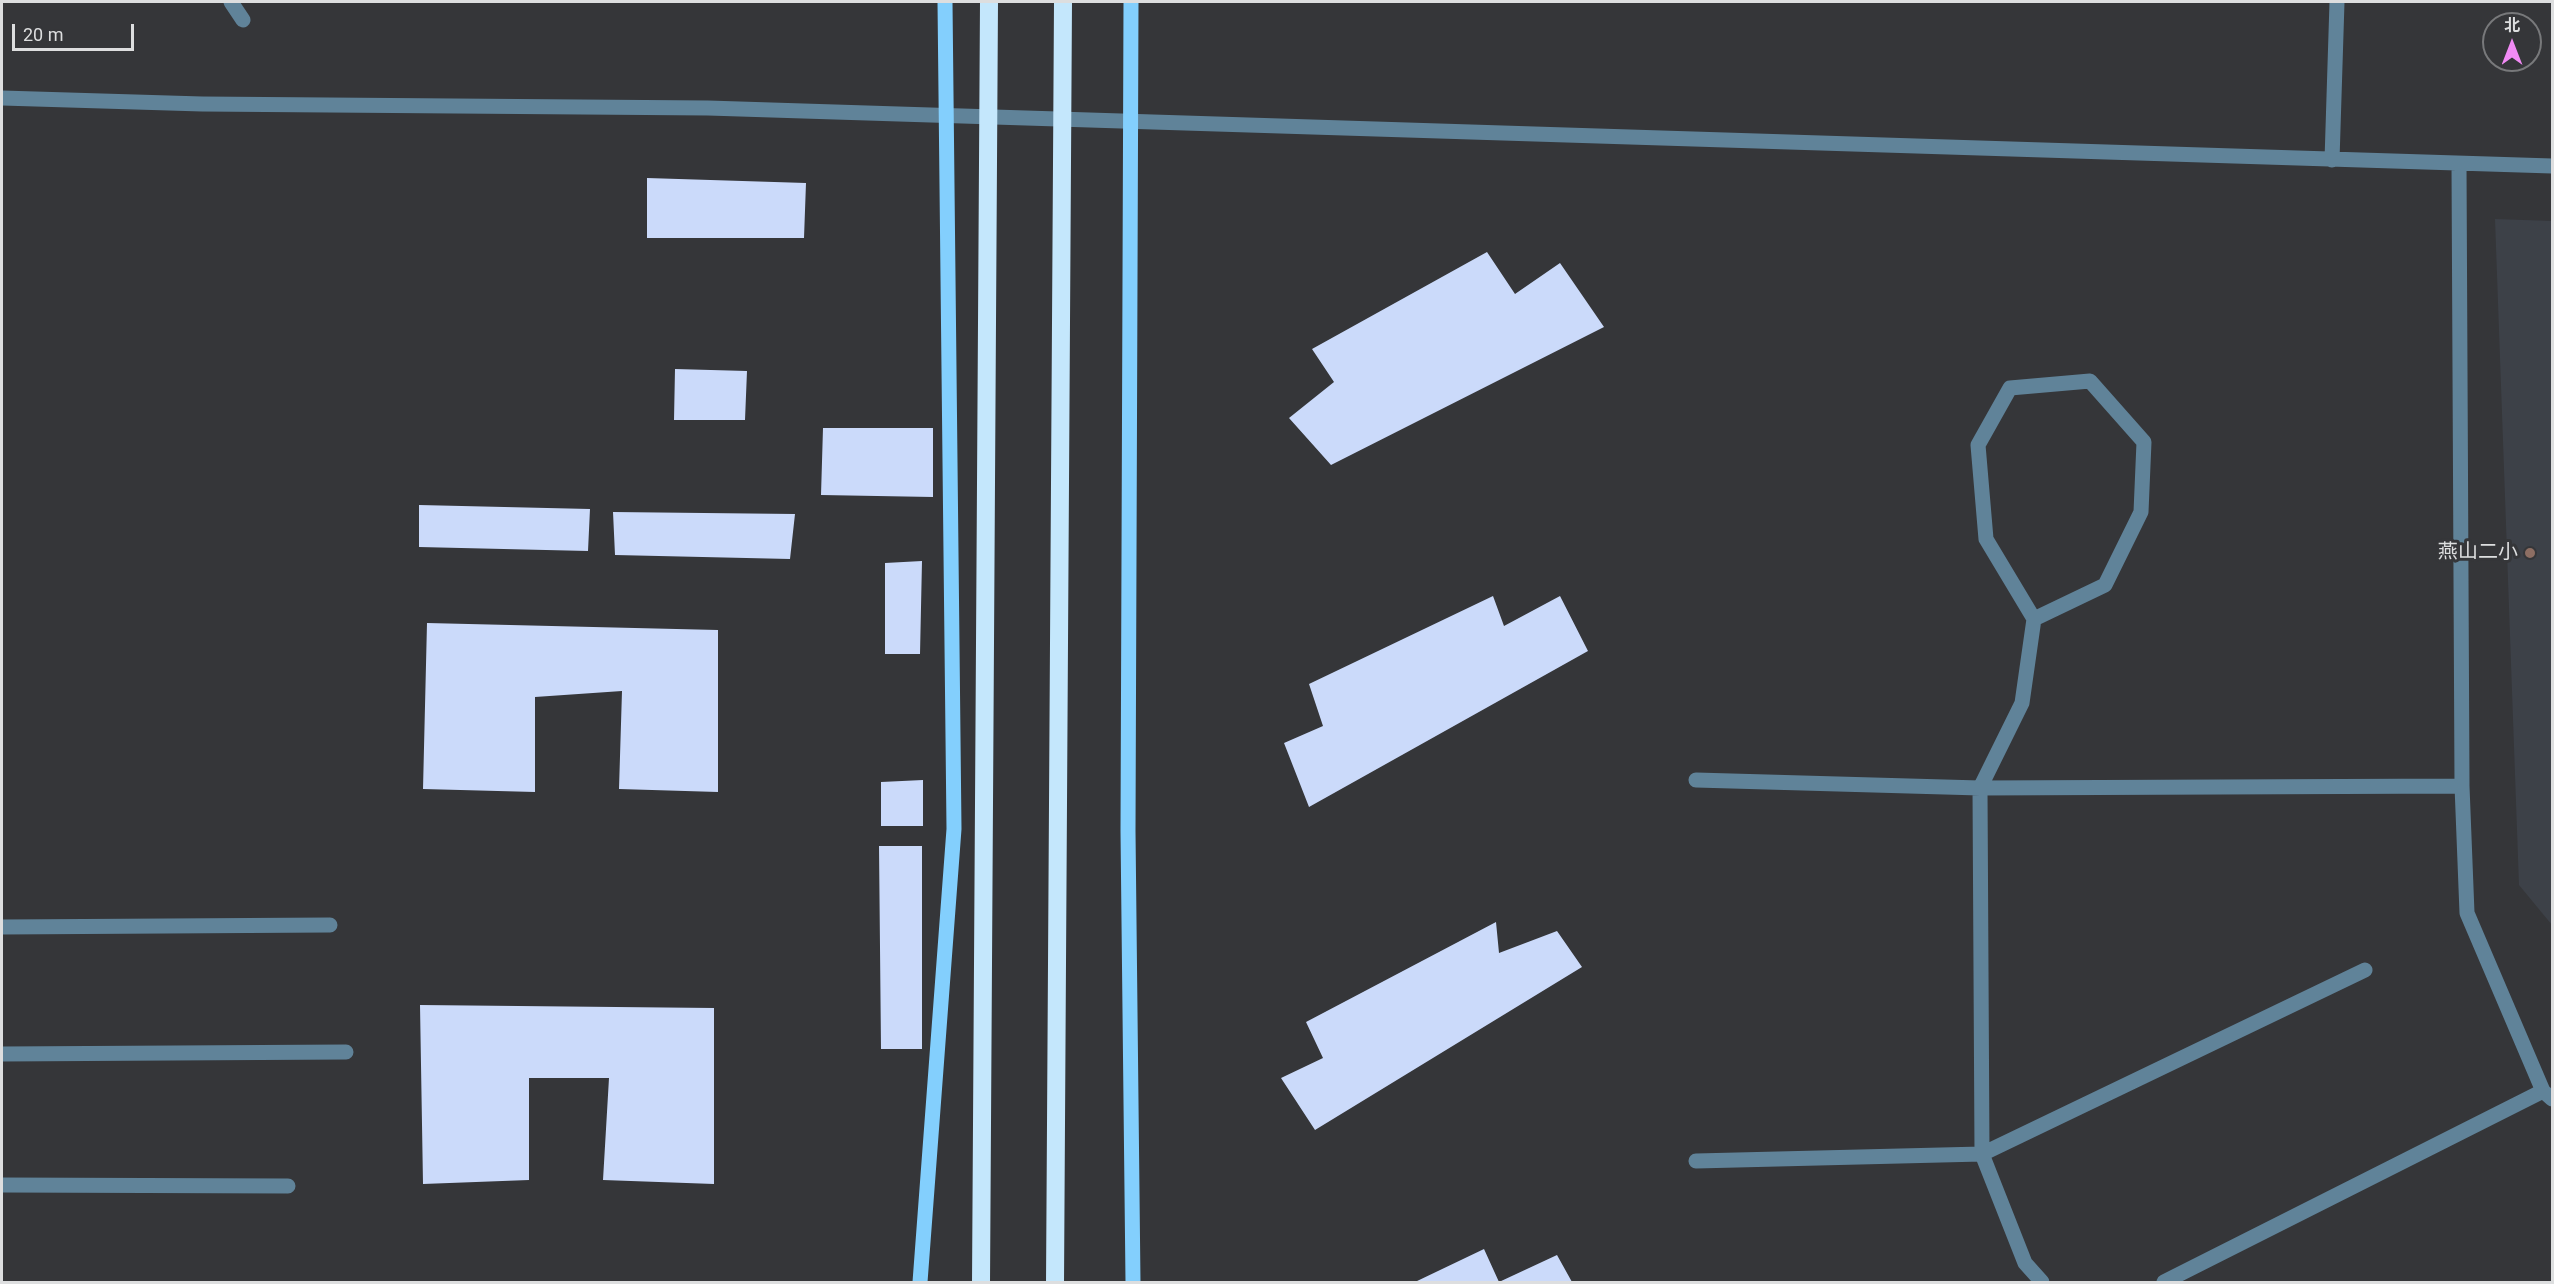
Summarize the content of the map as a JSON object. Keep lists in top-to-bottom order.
{
  "places": ["燕山二小"],
  "scale_bar": "20 m",
  "north": "top"
}
